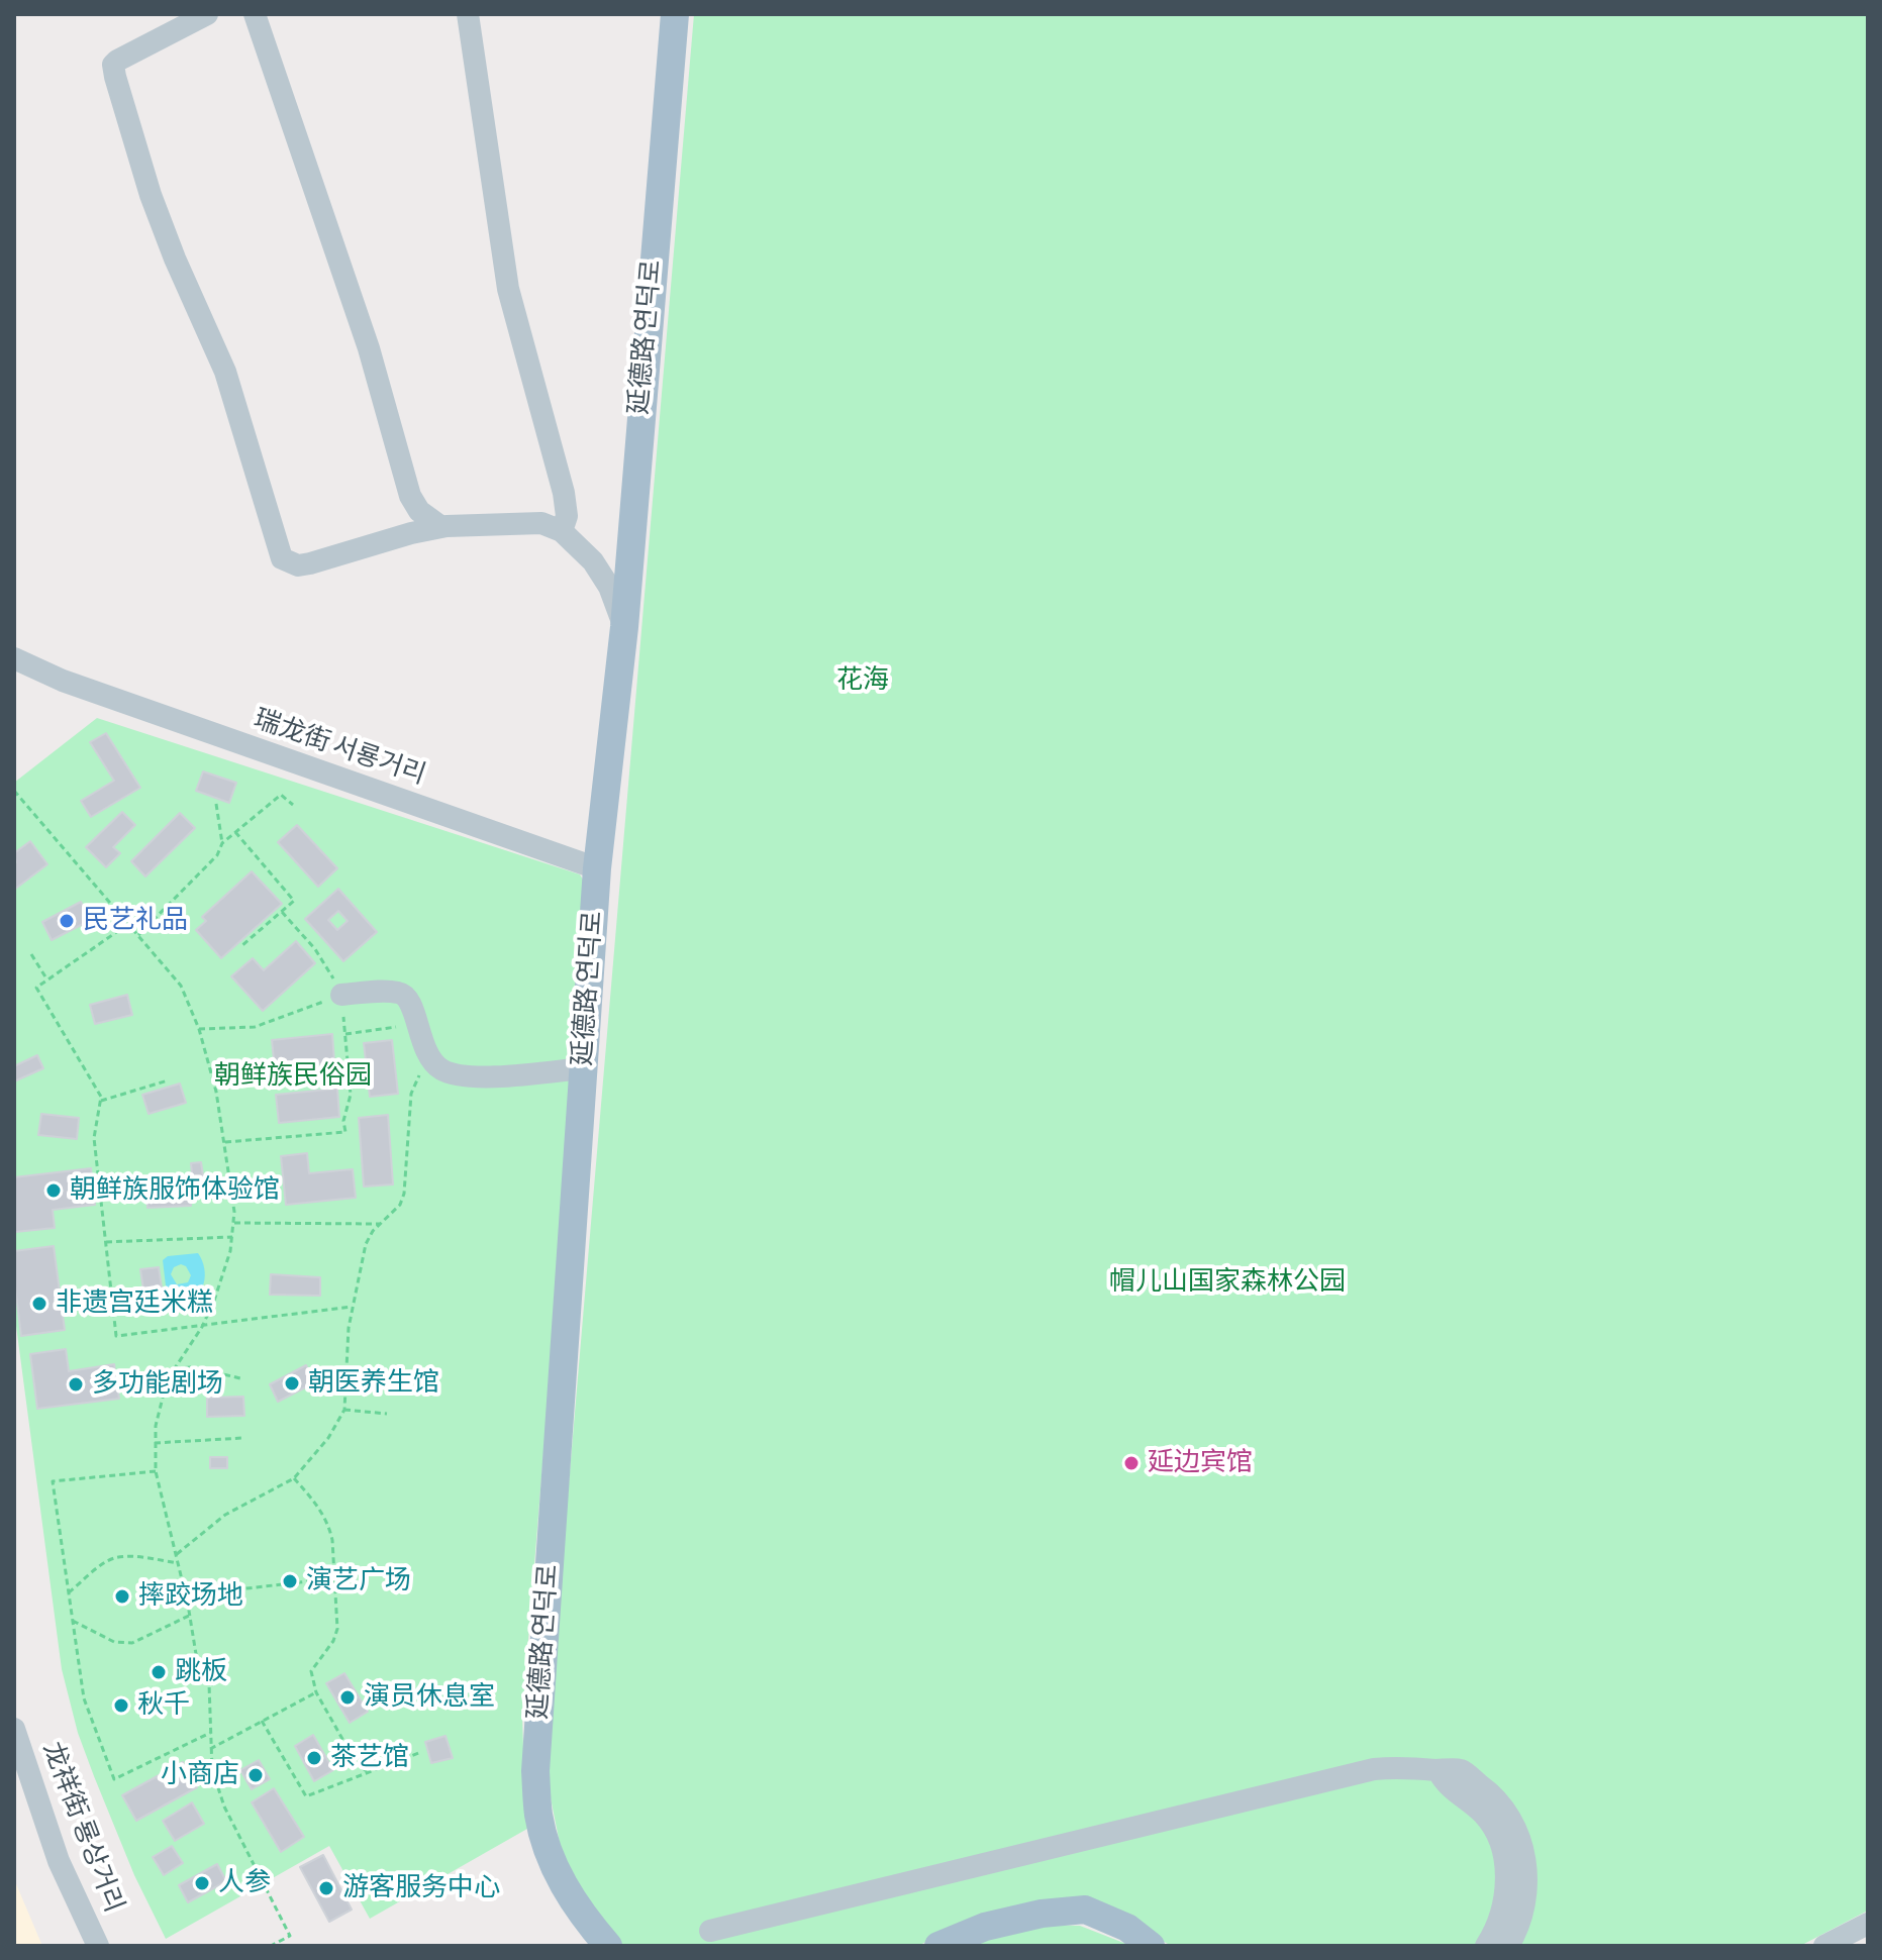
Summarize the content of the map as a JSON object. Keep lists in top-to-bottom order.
{
  "streets": {
    "main road": ["延德路 연덕로"],
    "street": ["瑞龙街 서룡거리", "龙祥街 룡상거리"]
  },
  "crossings": [
    ["延德路 연덕로", "瑞龙街 서룡거리"]
  ],
  "parks": ["花海", "朝鲜族民俗园", "帽儿山国家森林公园"],
  "places": [
    "民艺礼品",
    "朝鲜族服饰体验馆",
    "非遗宫廷米糕",
    "朝医养生馆",
    "多功能剧场",
    "延边宾馆",
    "演艺广场",
    "摔跤场地",
    "跳板",
    "演员休息室",
    "秋千",
    "茶艺馆",
    "小商店",
    "人参",
    "游客服务中心"
  ]
}
